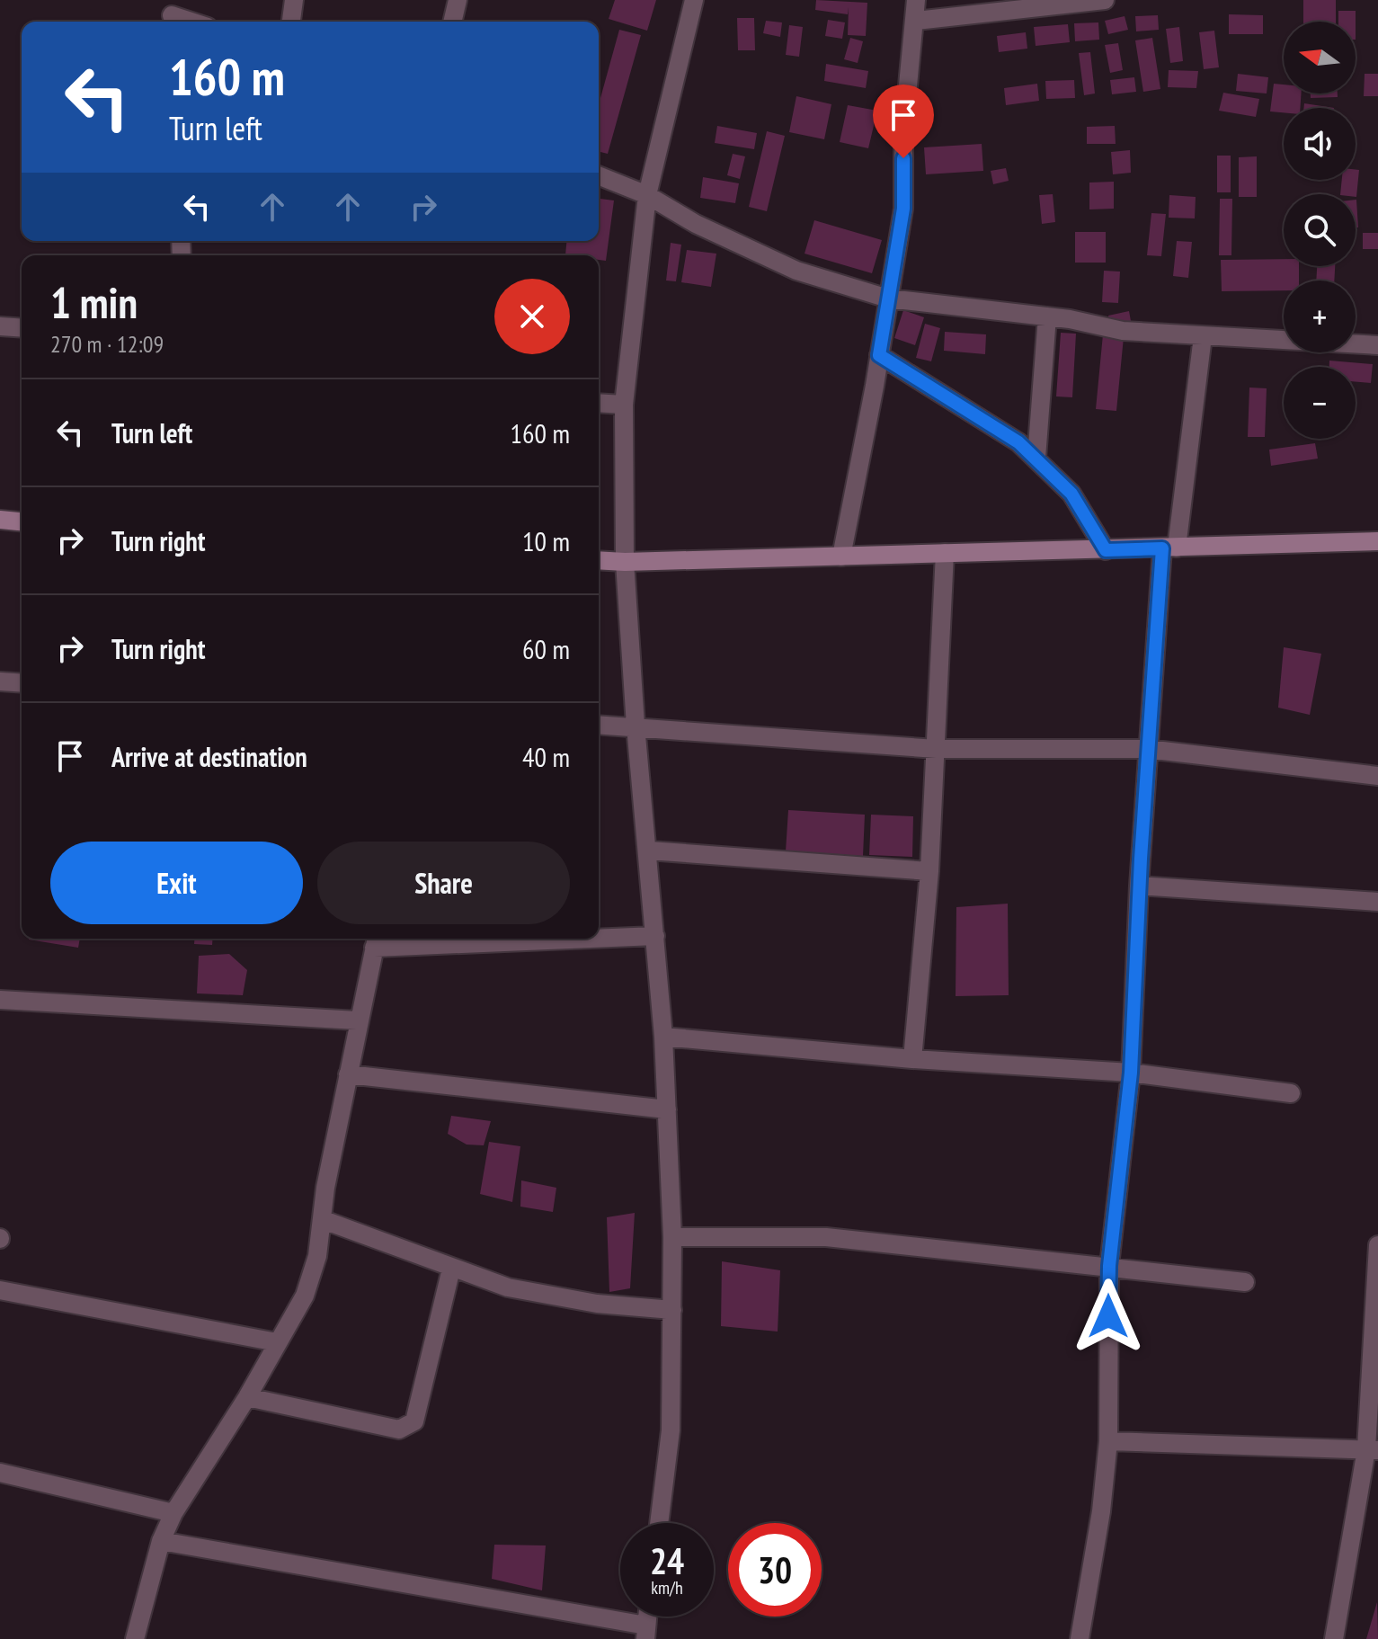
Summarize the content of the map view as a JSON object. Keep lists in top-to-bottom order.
{
  "north": "left",
  "page": {
    "map_buttons": ["+", "−"],
    "turn": ["160 m", "Turn left"],
    "heading": ["1 min", "270 m · 12:09"],
    "list": [
      {
        "name": "Turn left",
        "value": "160 m"
      },
      {
        "name": "Turn right",
        "value": "10 m"
      },
      {
        "name": "Turn right",
        "value": "60 m"
      },
      {
        "name": "Arrive at destination",
        "value": "40 m"
      }
    ],
    "buttons": ["Exit", "Share"],
    "speed": "24 km/h",
    "limit": "30"
  }
}
